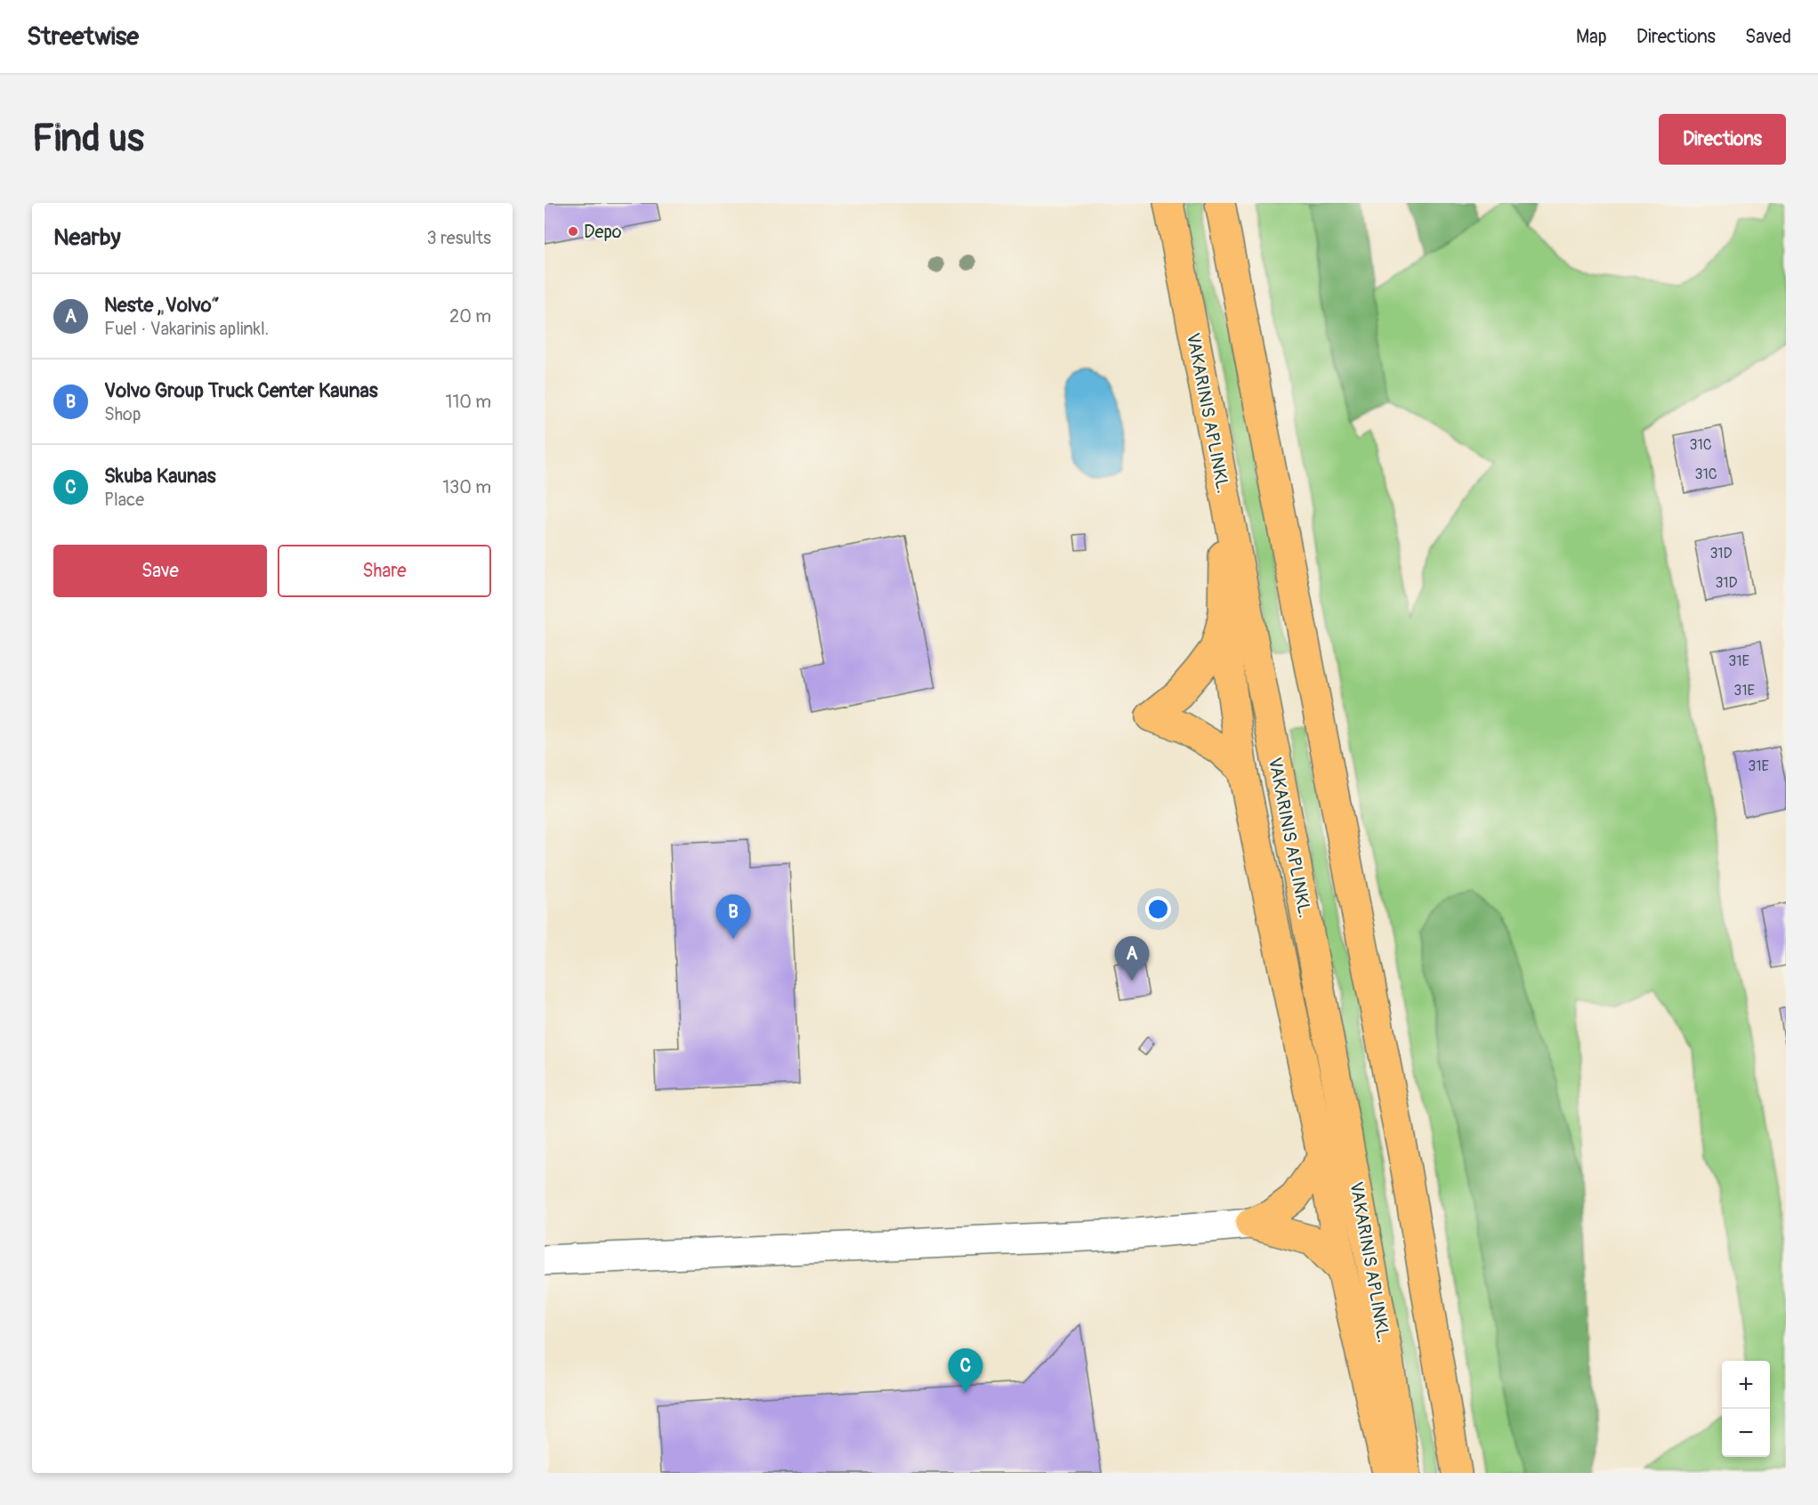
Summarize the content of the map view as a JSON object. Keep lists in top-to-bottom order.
{
  "streets": {
    "highway": ["VAKARINIS APLINKL."]
  },
  "places": ["Depo"],
  "house_numbers": [
    "31C",
    "31C",
    "31D",
    "31D",
    "31E",
    "31E",
    "31E"
  ],
  "page": {
    "header": "Streetwise",
    "nav": ["Map", "Directions", "Saved"],
    "buttons": [
      "Directions",
      ["Save", "Share"]
    ],
    "title": "Find us",
    "heading": ["Nearby", "3 results"],
    "list": [
      {
        "mark": "A",
        "name": "Neste „Volvo“",
        "note": "Fuel · Vakarinis aplinkl.",
        "value": "20 m"
      },
      {
        "mark": "B",
        "name": "Volvo Group Truck Center Kaunas",
        "note": "Shop",
        "value": "110 m"
      },
      {
        "mark": "C",
        "name": "Skuba Kaunas",
        "note": "Place",
        "value": "130 m"
      }
    ],
    "pins": ["B", "A", "C"],
    "map_buttons": ["+", "−"]
  }
}
